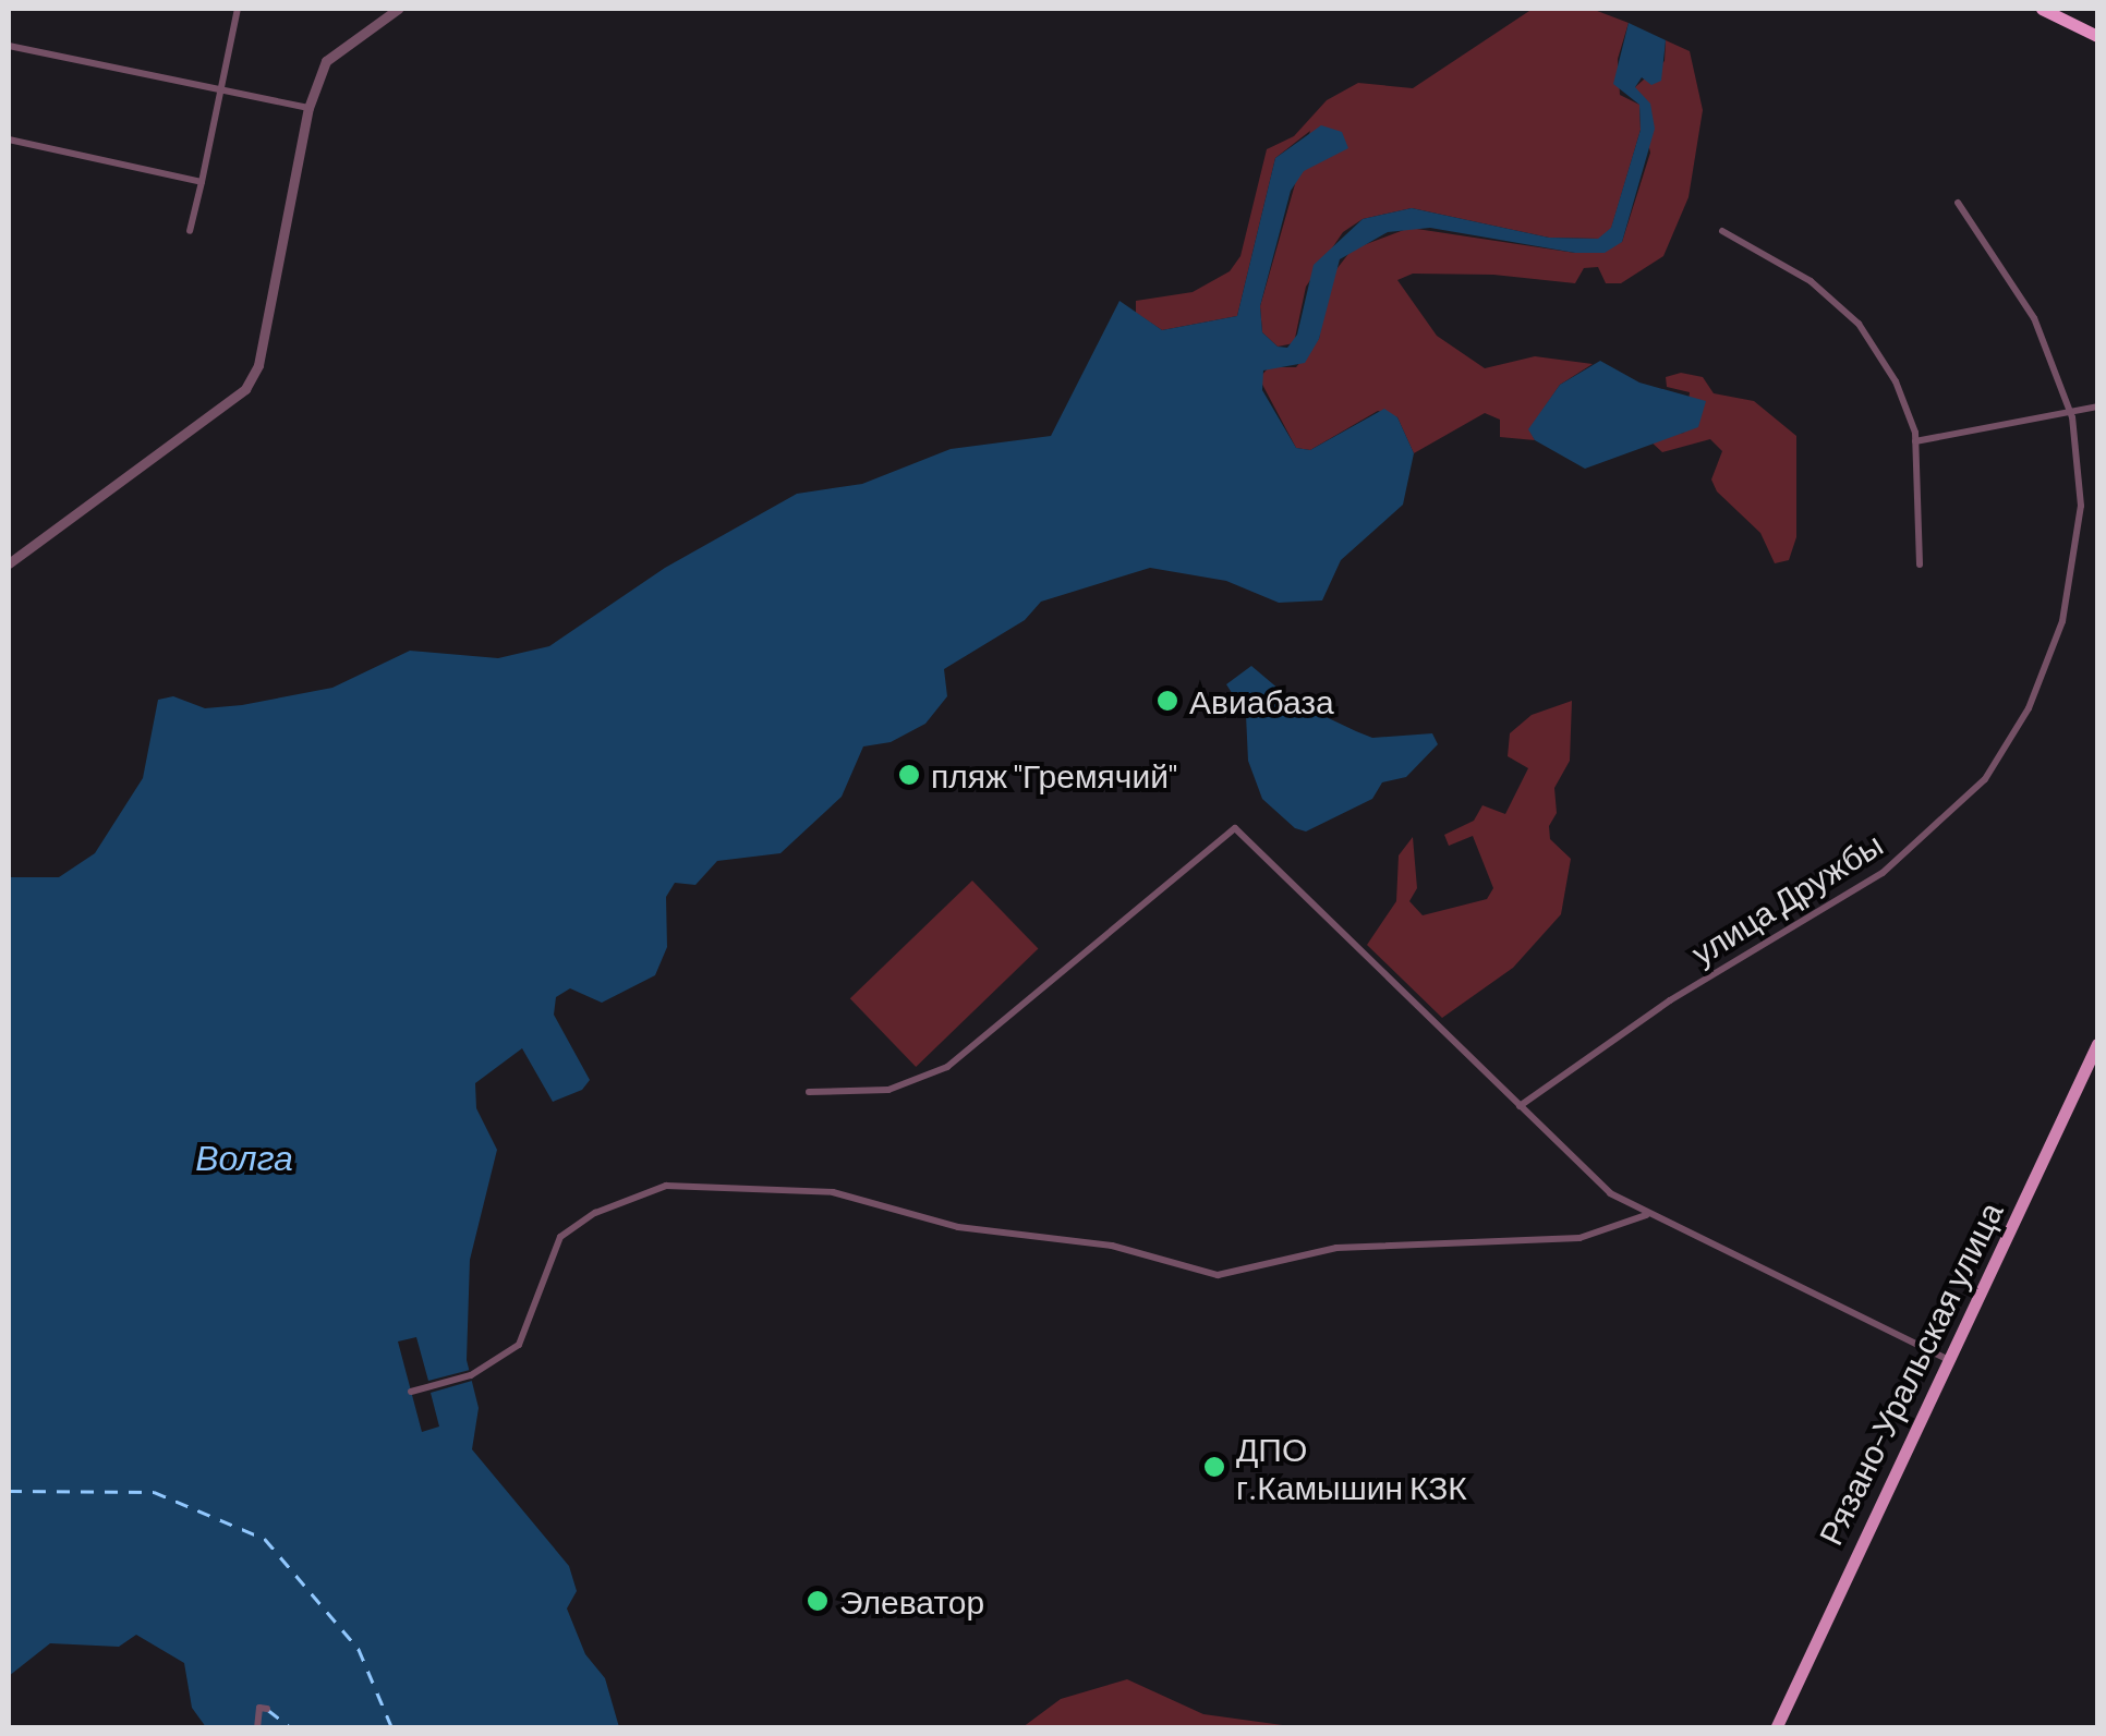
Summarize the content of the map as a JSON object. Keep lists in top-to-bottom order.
{
  "streets": {
    "main road": ["Рязано-Уральская улица"],
    "street": ["улица Дружбы"]
  },
  "water": ["Волга"],
  "places": [
    "Авиабаза",
    "пляж \"Гремячий\"",
    "ДПО г.Камышин КЗК",
    "Элеватор"
  ]
}
